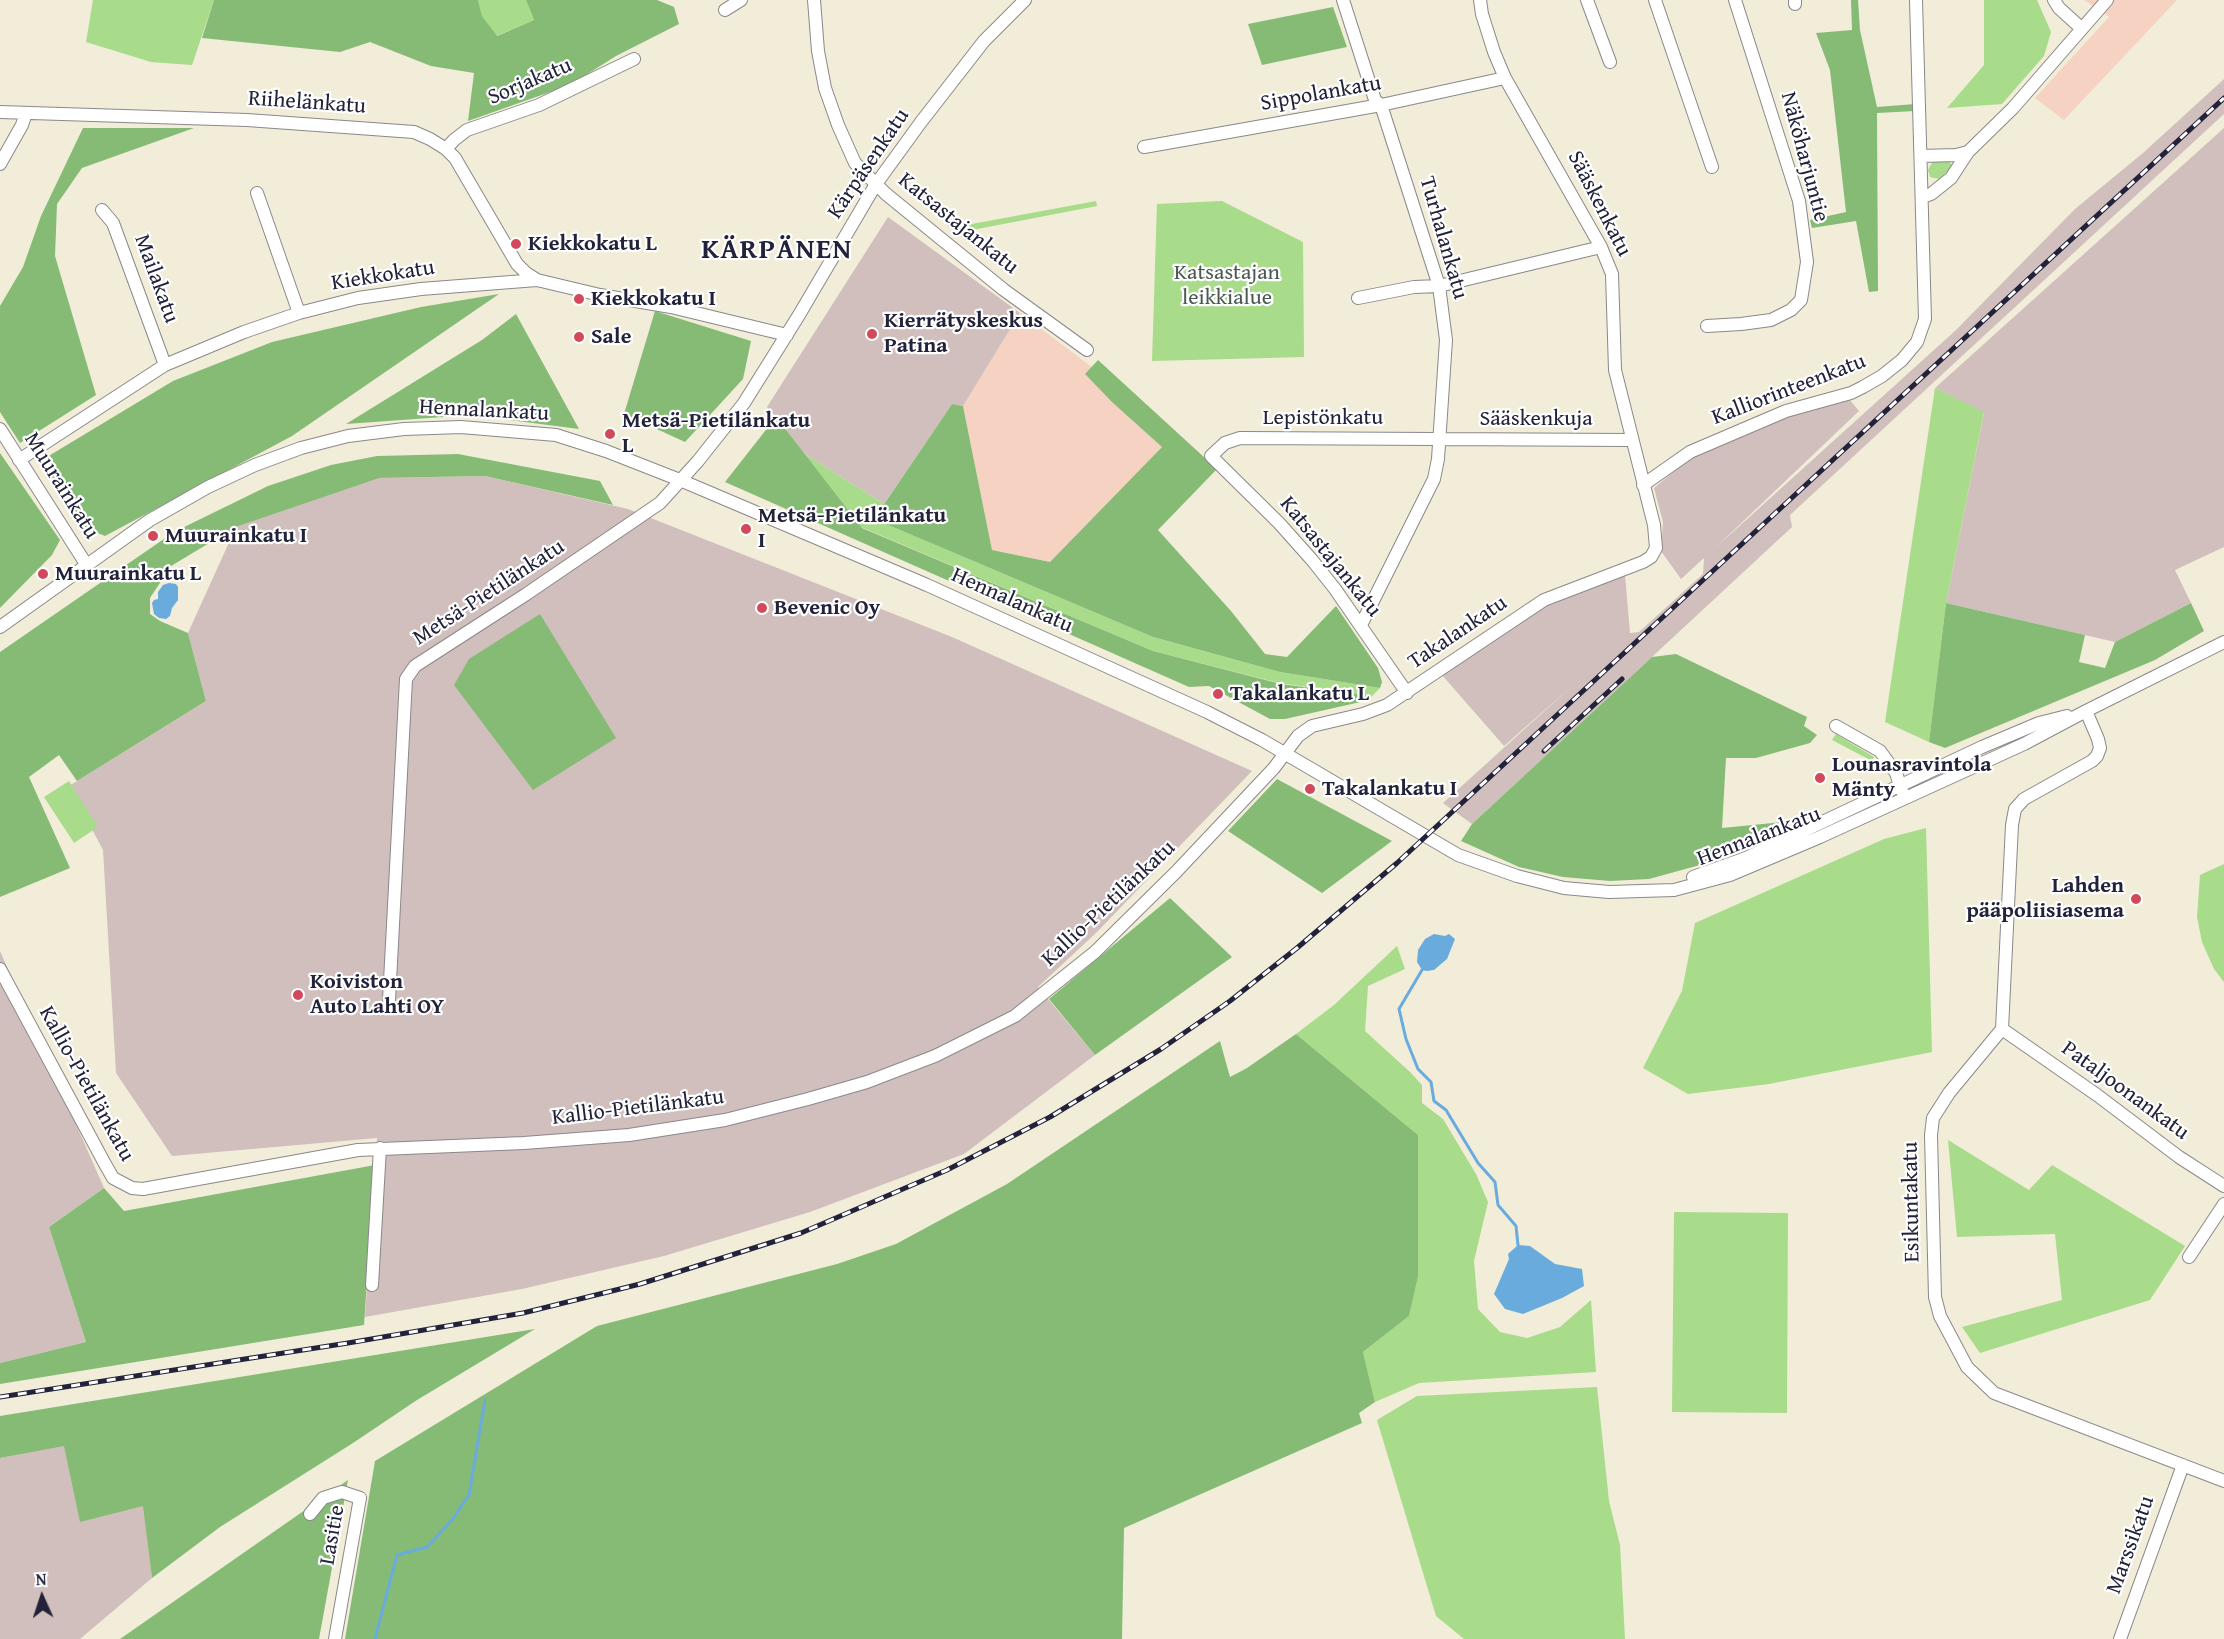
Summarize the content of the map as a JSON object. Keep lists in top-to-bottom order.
{
  "streets": {
    "street": [
      "Sorjakatu",
      "Sippolankatu",
      "Riihelänkatu",
      "Näköharjuntie",
      "Kärpäsenkatu",
      "Sääskenkatu",
      "Katsastajankatu",
      "Turhalankatu",
      "Kiekkokatu",
      "Mailakatu",
      "Kalliorinteenkatu",
      "Hennalankatu",
      "Lepistönkatu",
      "Sääskenkuja",
      "Muurainkatu",
      "Metsä-Pietilänkatu",
      "Takalankatu",
      "Kallio-Pietilänkatu",
      "Pataljoonankatu",
      "Esikuntakatu",
      "Lasitie",
      "Marssikatu"
    ]
  },
  "crossings": [
    ["Sorjakatu", "Riihelänkatu"],
    ["Sippolankatu", "Sääskenkatu"],
    ["Sippolankatu", "Turhalankatu"],
    ["Riihelänkatu", "Kiekkokatu"],
    ["Kärpäsenkatu", "Katsastajankatu"],
    ["Kärpäsenkatu", "Kiekkokatu"],
    ["Kärpäsenkatu", "Hennalankatu"],
    ["Kärpäsenkatu", "Metsä-Pietilänkatu"],
    ["Sääskenkatu", "Kalliorinteenkatu"],
    ["Sääskenkatu", "Sääskenkuja"],
    ["Sääskenkatu", "Takalankatu"],
    ["Katsastajankatu", "Turhalankatu"],
    ["Katsastajankatu", "Lepistönkatu"],
    ["Katsastajankatu", "Takalankatu"],
    ["Turhalankatu", "Lepistönkatu"],
    ["Turhalankatu", "Sääskenkuja"],
    ["Kiekkokatu", "Mailakatu"],
    ["Kiekkokatu", "Muurainkatu"],
    ["Hennalankatu", "Muurainkatu"],
    ["Hennalankatu", "Metsä-Pietilänkatu"],
    ["Hennalankatu", "Takalankatu"],
    ["Hennalankatu", "Kallio-Pietilänkatu"],
    ["Lepistönkatu", "Sääskenkuja"],
    ["Takalankatu", "Kallio-Pietilänkatu"],
    ["Pataljoonankatu", "Esikuntakatu"],
    ["Esikuntakatu", "Marssikatu"]
  ],
  "districts": ["KÄRPÄNEN"],
  "parks": ["Katsastajan leikkialue"],
  "places": [
    "Kiekkokatu L",
    "Kiekkokatu I",
    "Kierrätyskeskus Patina",
    "Sale",
    "Metsä-Pietilänkatu L",
    "Metsä-Pietilänkatu I",
    "Muurainkatu I",
    "Muurainkatu L",
    "Bevenic Oy",
    "Takalankatu L",
    "Lounasravintola Mänty",
    "Takalankatu I",
    "Lahden pääpoliisiasema",
    "Koiviston Auto Lahti OY"
  ],
  "north": "top"
}
